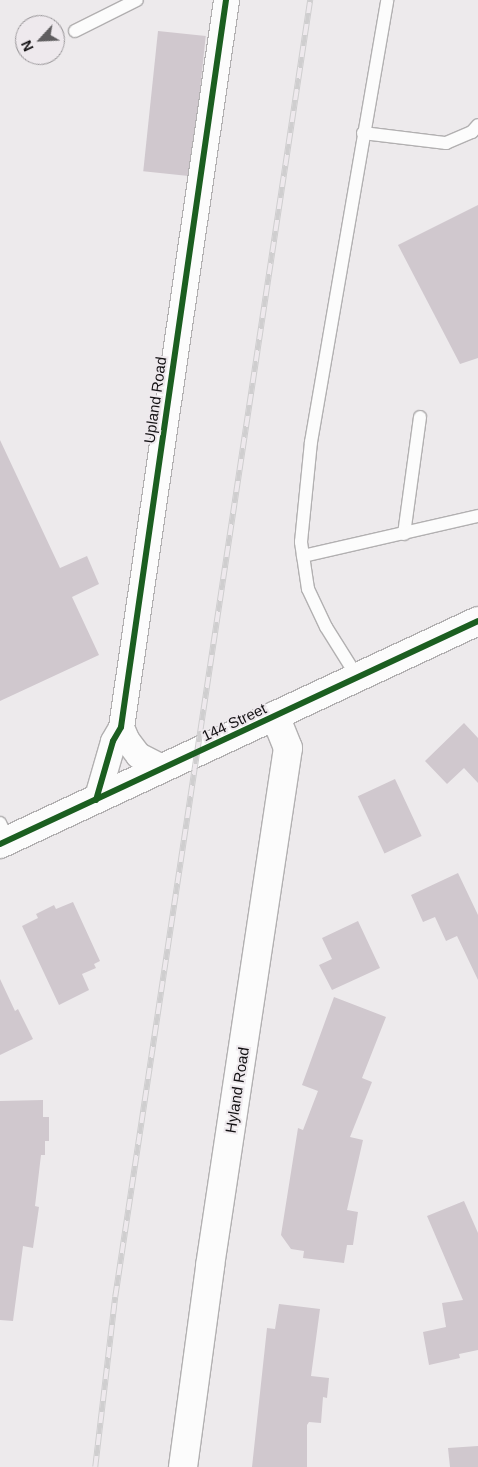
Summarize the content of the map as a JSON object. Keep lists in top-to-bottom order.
{
  "streets": {
    "street": ["Upland Road", "144 Street", "Hyland Road"]
  },
  "crossings": [
    ["Upland Road", "144 Street"],
    ["144 Street", "Hyland Road"]
  ],
  "north": "bottom left"
}
